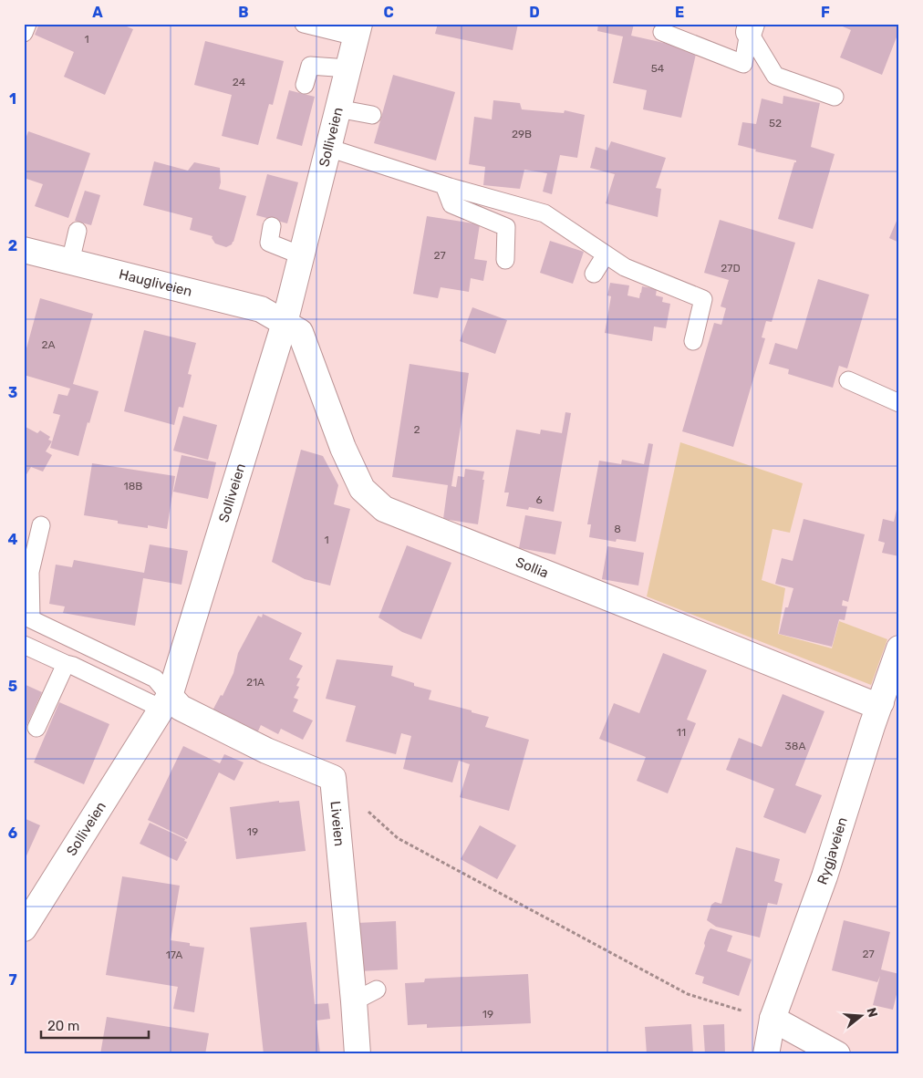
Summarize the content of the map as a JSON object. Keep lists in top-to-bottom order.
{
  "streets": {
    "street": [
      "Solliveien",
      "Haugliveien",
      "Sollia",
      "Liveien",
      "Rygjaveien"
    ]
  },
  "crossings": [
    ["Solliveien", "Haugliveien"],
    ["Solliveien", "Sollia"],
    ["Haugliveien", "Sollia"],
    ["Sollia", "Rygjaveien"]
  ],
  "house_numbers": [
    "1",
    "54",
    "24",
    "52",
    "29B",
    "27",
    "27D",
    "2A",
    "2",
    "18B",
    "6",
    "8",
    "1",
    "21A",
    "11",
    "38A",
    "19",
    "27",
    "17A",
    "19"
  ],
  "scale_bar": "20 m",
  "north": "right",
  "grid": {
    "columns": [
      "A",
      "B",
      "C",
      "D",
      "E",
      "F"
    ],
    "rows": [
      "1",
      "2",
      "3",
      "4",
      "5",
      "6",
      "7"
    ]
  }
}
